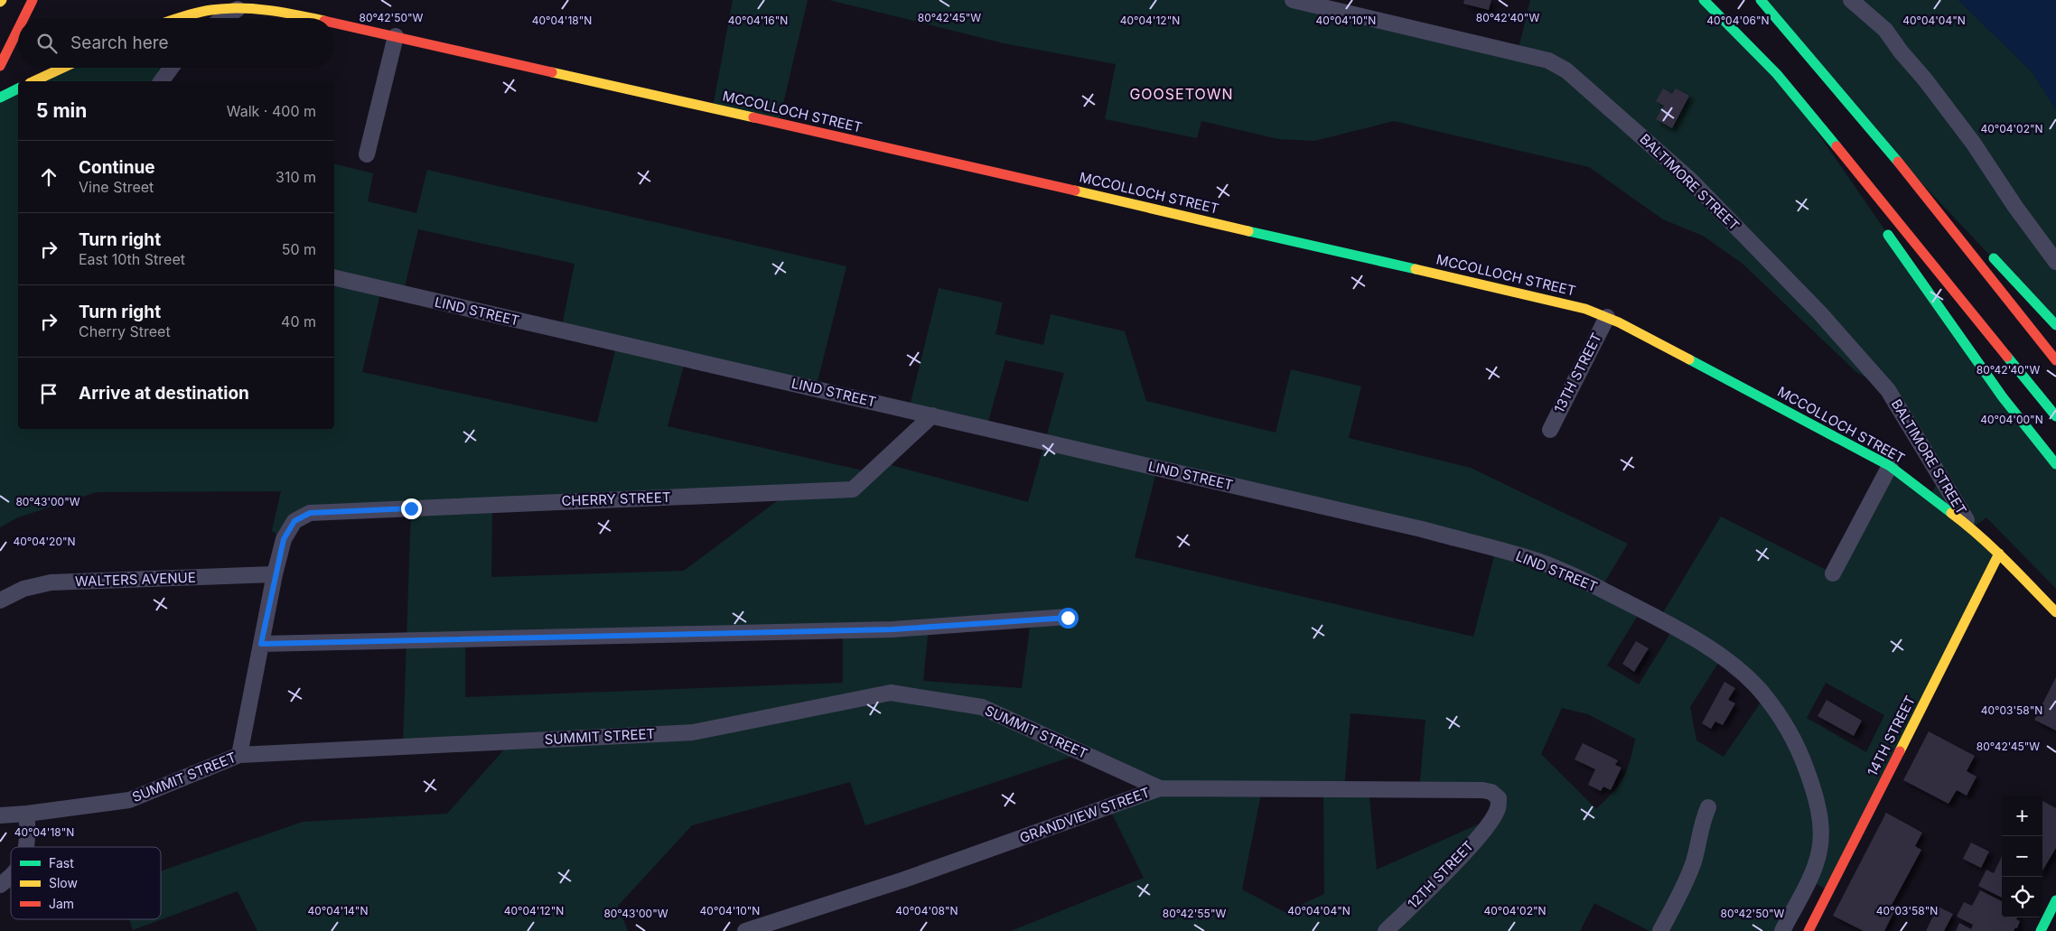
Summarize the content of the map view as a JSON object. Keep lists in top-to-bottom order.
{
  "streets": {
    "main road": ["MCCOLLOCH STREET", "14TH STREET"],
    "street": [
      "BALTIMORE STREET",
      "LIND STREET",
      "13TH STREET",
      "CHERRY STREET",
      "WALTERS AVENUE",
      "SUMMIT STREET",
      "GRANDVIEW STREET",
      "12TH STREET"
    ]
  },
  "crossings": [
    ["MCCOLLOCH STREET", "BALTIMORE STREET"],
    ["MCCOLLOCH STREET", "13TH STREET"],
    ["MCCOLLOCH STREET", "14TH STREET"],
    ["LIND STREET", "CHERRY STREET"],
    ["CHERRY STREET", "WALTERS AVENUE"],
    ["CHERRY STREET", "SUMMIT STREET"],
    ["SUMMIT STREET", "GRANDVIEW STREET"],
    ["GRANDVIEW STREET", "12TH STREET"]
  ],
  "districts": ["GOOSETOWN"],
  "legend": ["Fast", "Slow", "Jam"],
  "page": {
    "search": "Search here",
    "heading": ["5 min", "Walk · 400 m"],
    "list": [
      ["Continue", "Vine Street", "310 m"],
      ["Turn right", "East 10th Street", "50 m"],
      ["Turn right", "Cherry Street", "40 m"],
      "Arrive at destination"
    ],
    "map_buttons": ["+", "−"]
  },
  "coordinates": [
    "80°42'50\"W",
    "80°42'45\"W",
    "80°42'40\"W",
    "40°04'18\"N",
    "40°04'16\"N",
    "40°04'12\"N",
    "40°04'10\"N",
    "40°04'06\"N",
    "40°04'04\"N",
    "40°04'02\"N",
    "40°04'00\"N",
    "80°43'00\"W",
    "40°04'20\"N",
    "40°03'58\"N",
    "40°04'14\"N",
    "40°04'08\"N",
    "80°42'55\"W"
  ]
}
